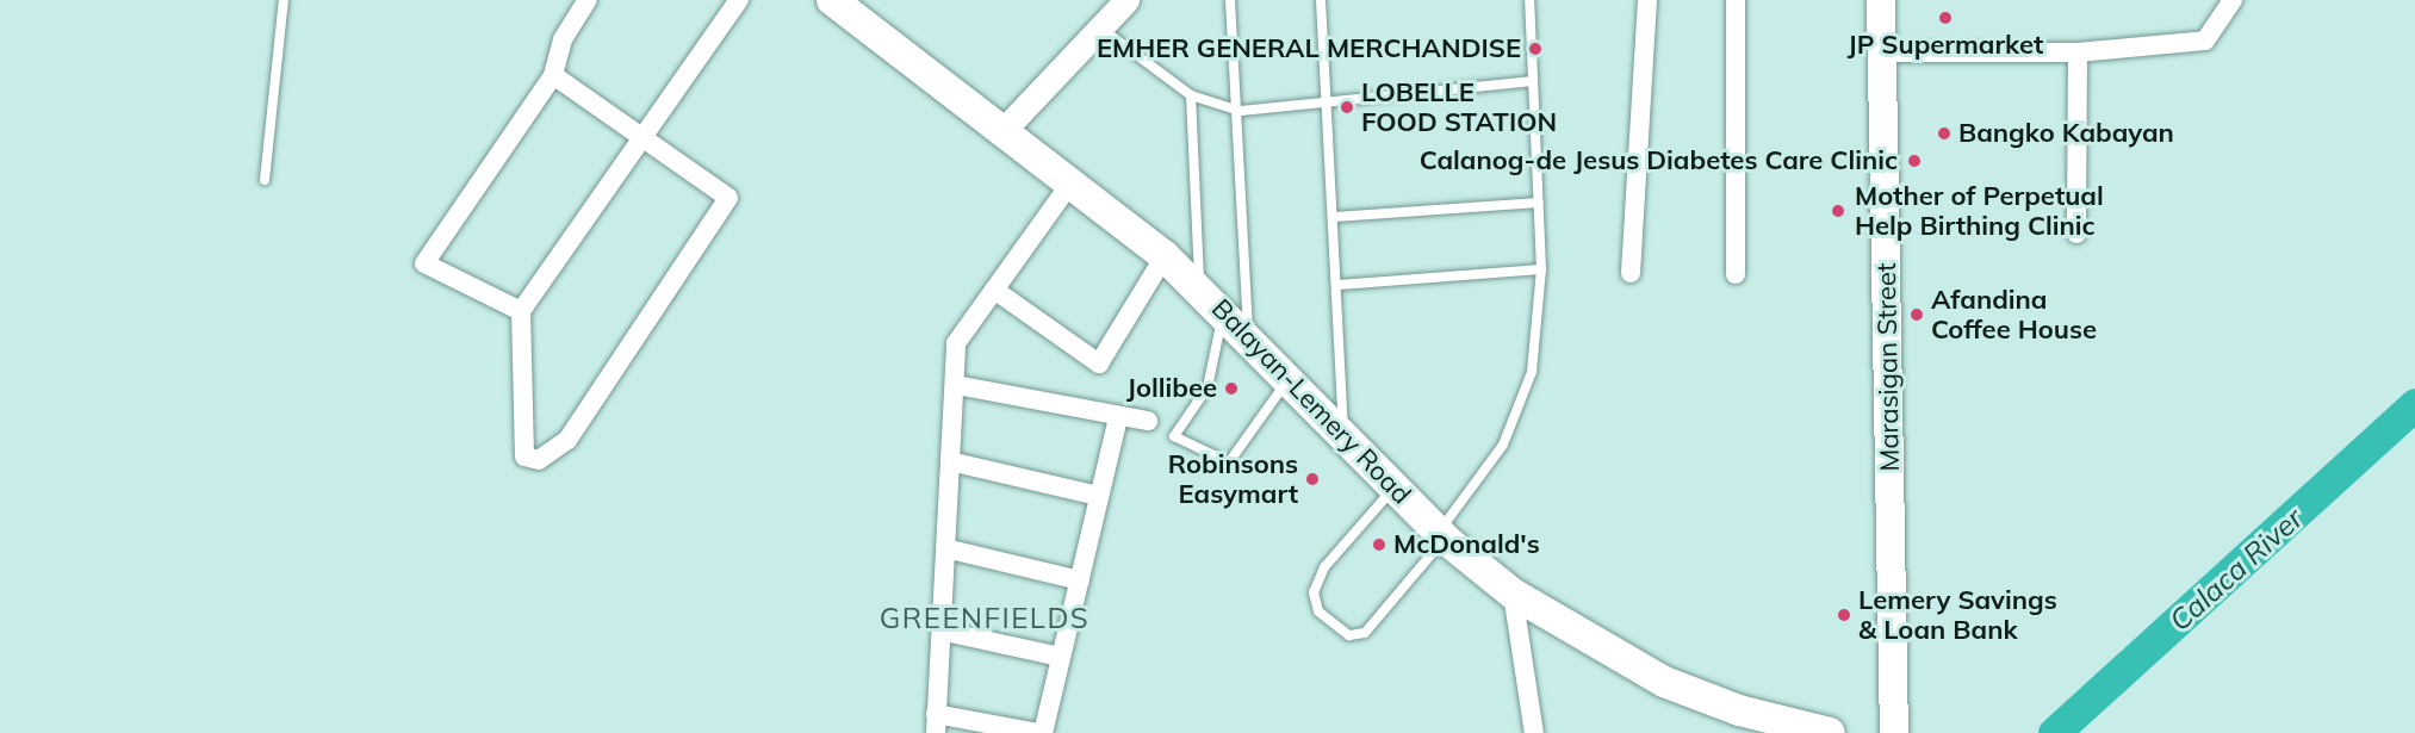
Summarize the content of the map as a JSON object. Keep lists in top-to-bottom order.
{
  "streets": {
    "main road": ["Marasigan Street", "Balayan-Lemery Road"]
  },
  "districts": ["GREENFIELDS"],
  "water": ["Calaca River"],
  "places": [
    "JP Supermarket",
    "EMHER GENERAL MERCHANDISE",
    "LOBELLE FOOD STATION",
    "Bangko Kabayan",
    "Calanog-de Jesus Diabetes Care Clinic",
    "Mother of Perpetual Help Birthing Clinic",
    "Afandina Coffee House",
    "Jollibee",
    "Robinsons Easymart",
    "McDonald's",
    "Lemery Savings & Loan Bank"
  ]
}
